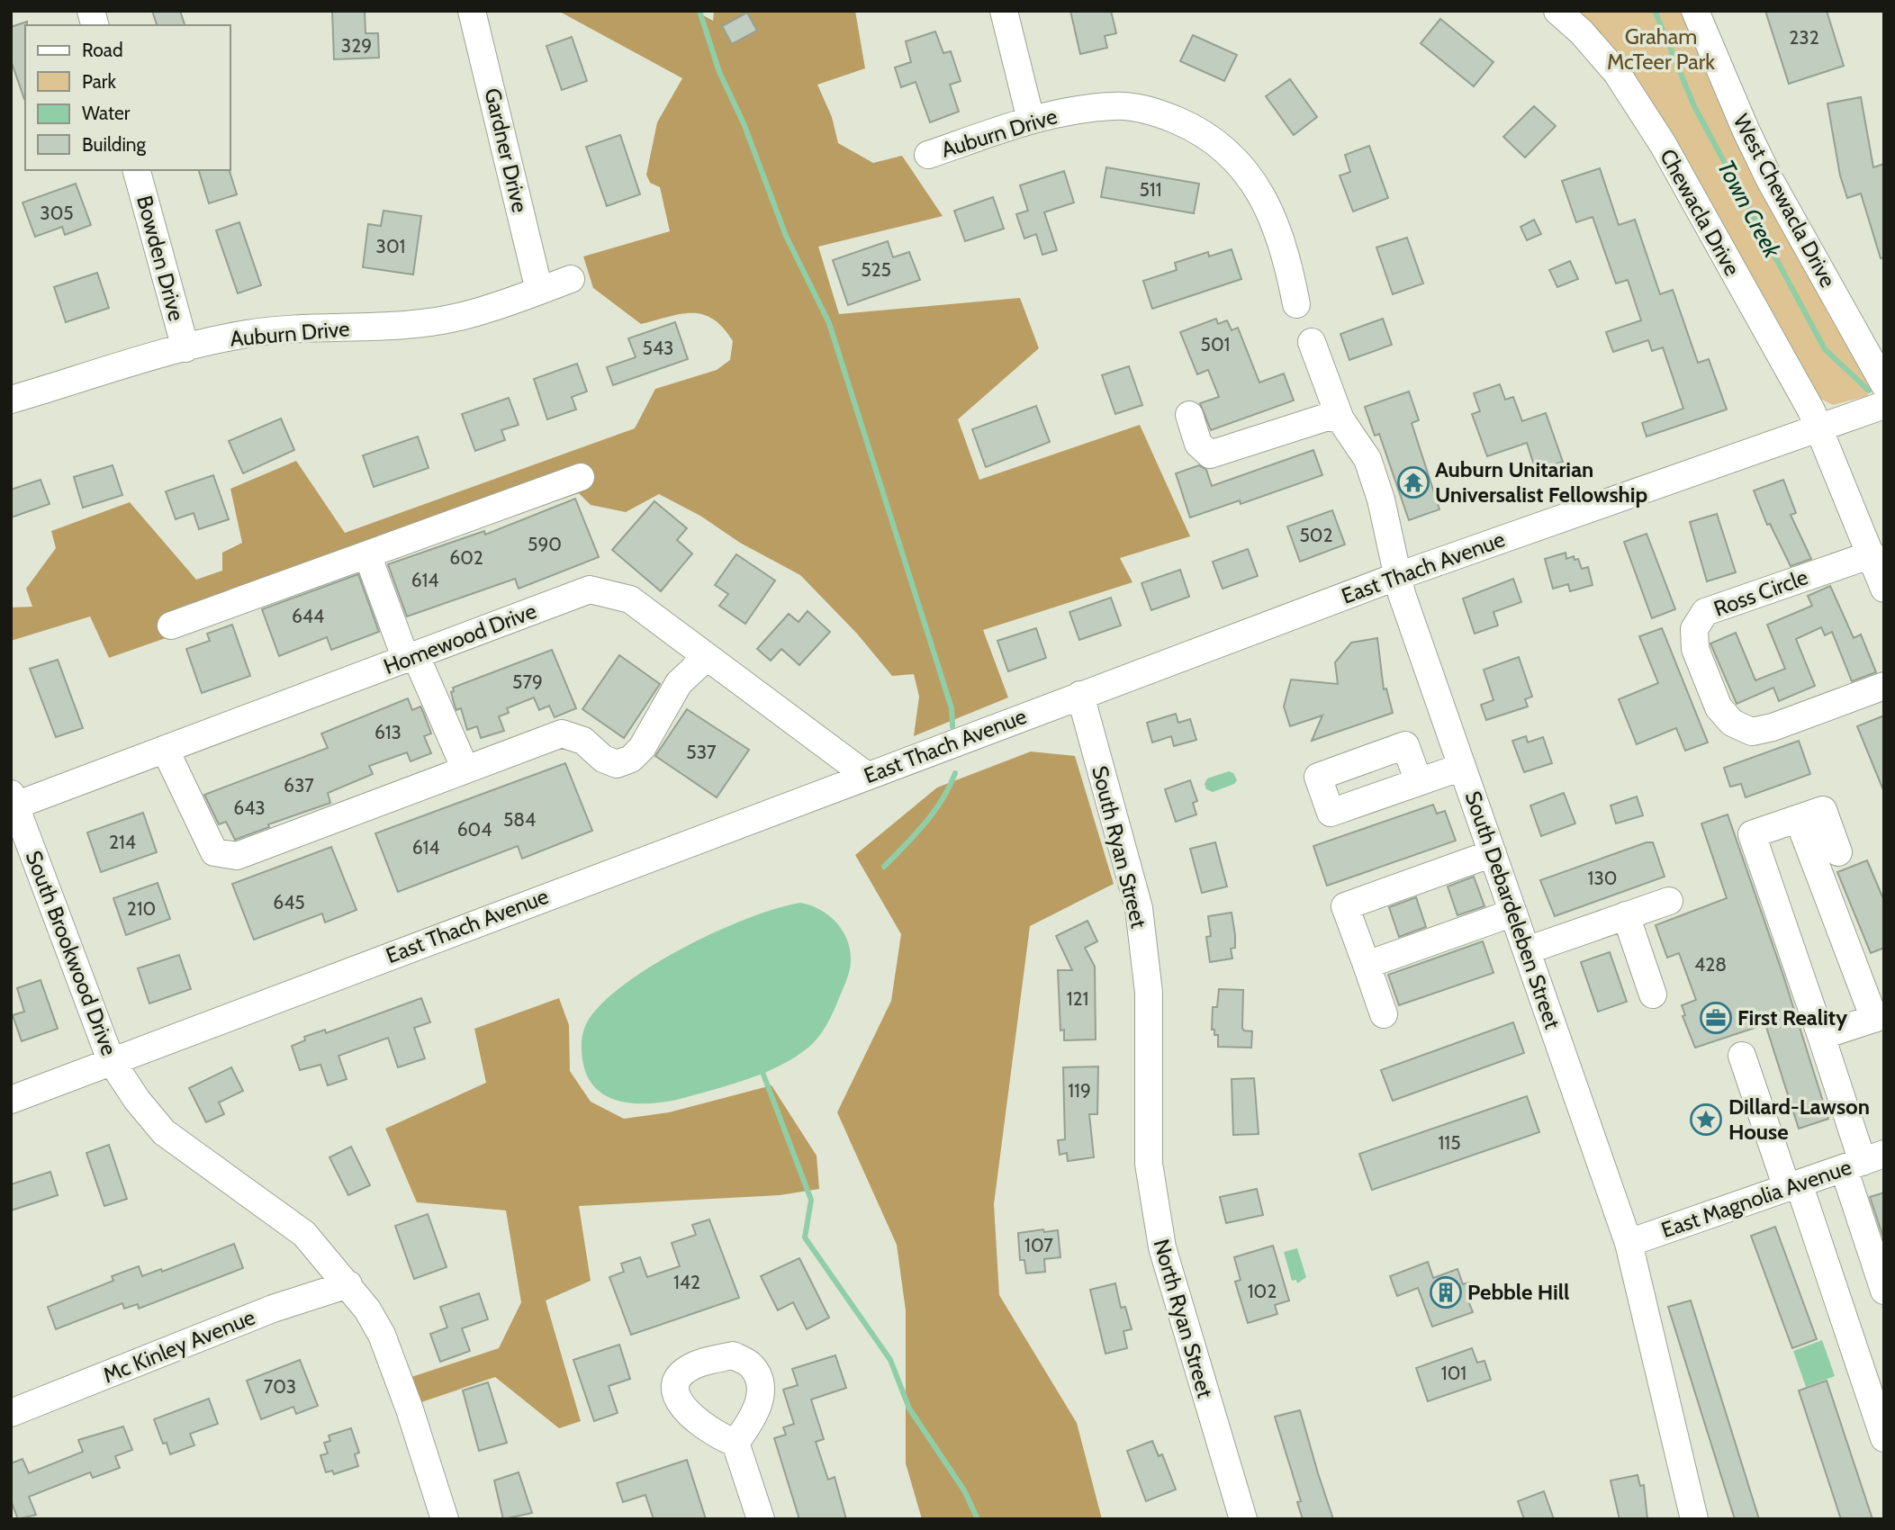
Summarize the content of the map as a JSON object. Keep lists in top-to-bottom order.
{
  "streets": {
    "street": [
      "Auburn Drive",
      "Gardner Drive",
      "West Chewacla Drive",
      "Chewacla Drive",
      "Bowden Drive",
      "East Thach Avenue",
      "Ross Circle",
      "Homewood Drive",
      "South Ryan Street",
      "South Debardeleben Street",
      "South Brookwood Drive",
      "East Magnolia Avenue",
      "North Ryan Street",
      "Mc Kinley Avenue"
    ]
  },
  "crossings": [
    ["Auburn Drive", "Gardner Drive"],
    ["Auburn Drive", "Bowden Drive"],
    ["Chewacla Drive", "East Thach Avenue"],
    ["Chewacla Drive", "Ross Circle"],
    ["East Thach Avenue", "Homewood Drive"],
    ["East Thach Avenue", "South Ryan Street"],
    ["East Thach Avenue", "South Debardeleben Street"],
    ["East Thach Avenue", "South Brookwood Drive"],
    ["Homewood Drive", "South Brookwood Drive"],
    ["South Ryan Street", "North Ryan Street"],
    ["South Debardeleben Street", "East Magnolia Avenue"],
    ["South Brookwood Drive", "Mc Kinley Avenue"]
  ],
  "water": ["Town Creek"],
  "parks": ["Graham McTeer Park"],
  "places": {
    "temple": ["Auburn Unitarian Universalist Fellowship"],
    "office": ["First Reality"],
    "place": ["Dillard-Lawson House"],
    "building": ["Pebble Hill"]
  },
  "house_numbers": [
    "232",
    "329",
    "511",
    "305",
    "301",
    "525",
    "501",
    "543",
    "502",
    "590",
    "602",
    "614",
    "644",
    "579",
    "613",
    "537",
    "637",
    "643",
    "584",
    "604",
    "214",
    "614",
    "130",
    "645",
    "210",
    "428",
    "121",
    "119",
    "115",
    "107",
    "142",
    "102",
    "101",
    "703"
  ],
  "legend": [
    "Road",
    "Park",
    "Water",
    "Building"
  ]
}
